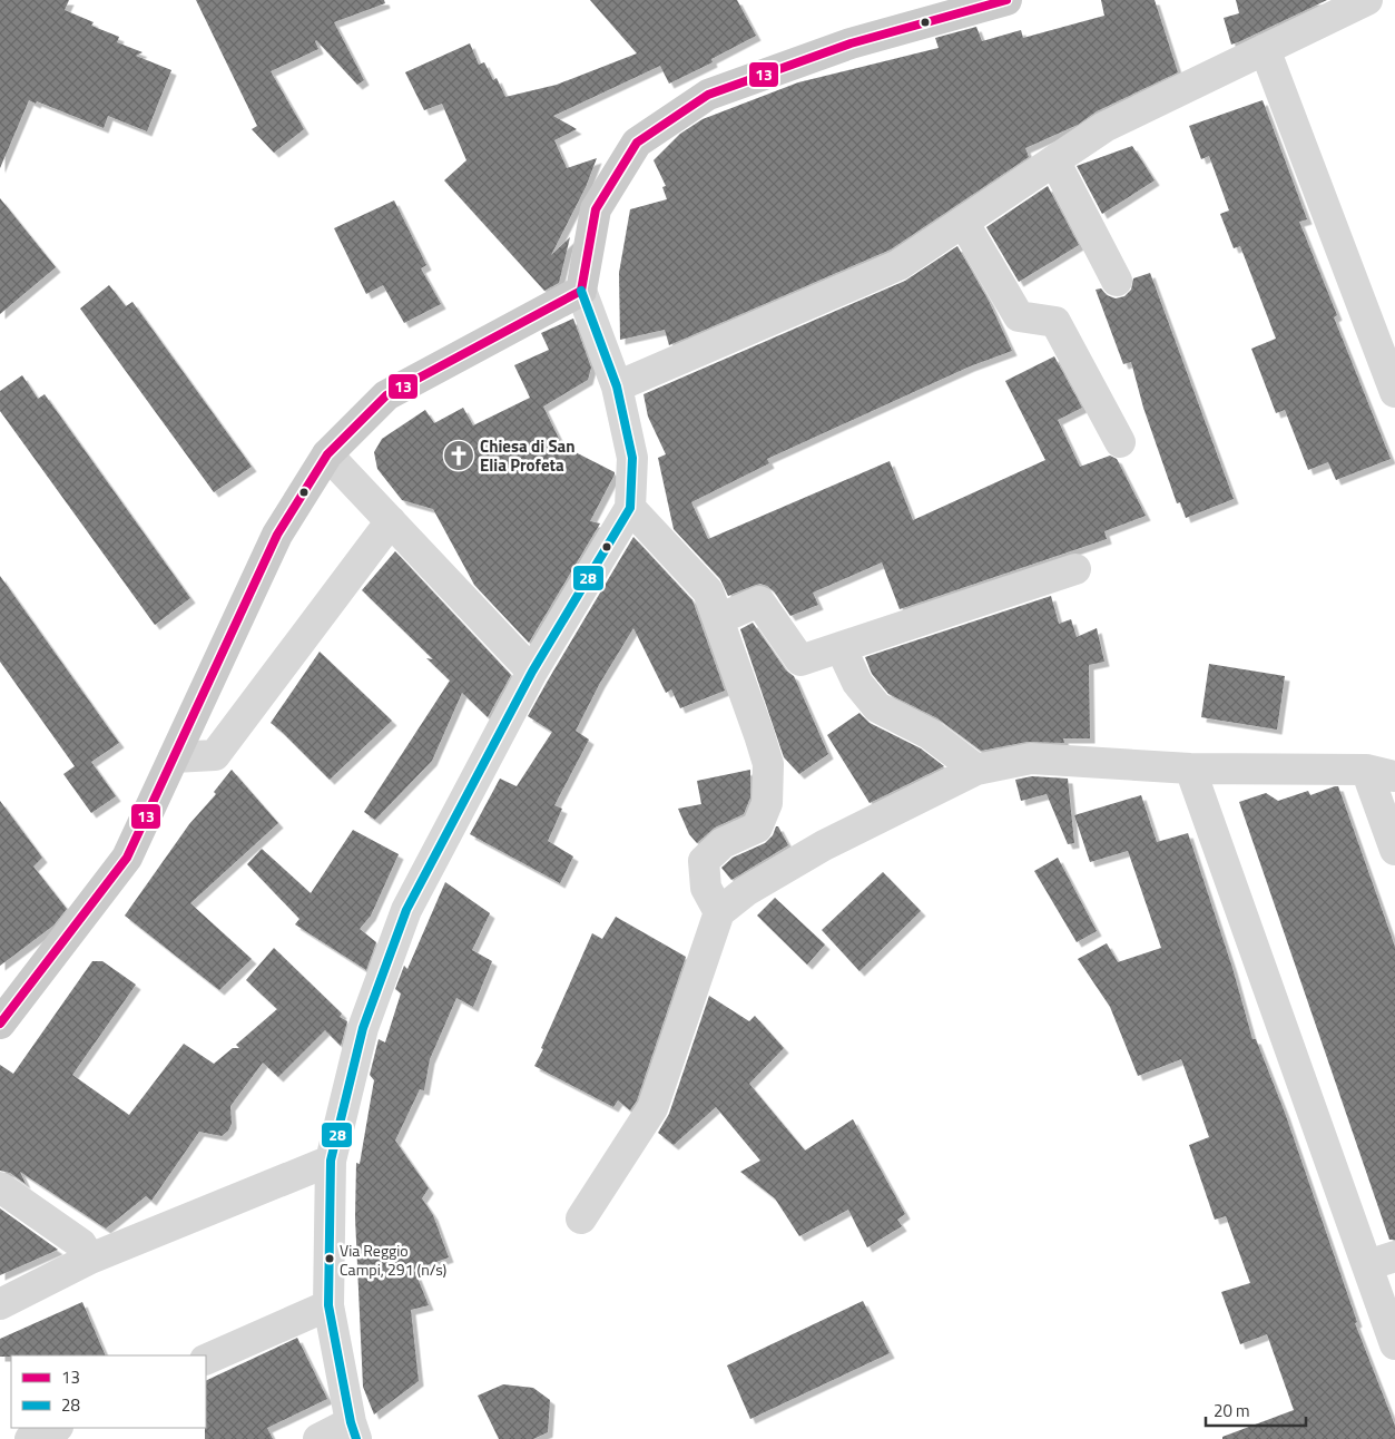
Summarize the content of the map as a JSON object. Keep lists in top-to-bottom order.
{
  "places": {
    "church": ["Chiesa di San Elia Profeta"],
    "other": ["Via Reggio Campi, 291 (n/s)"]
  },
  "lines": ["transit line 13", "transit line 28"],
  "legend": ["13", "28"],
  "scale_bar": "20 m"
}
